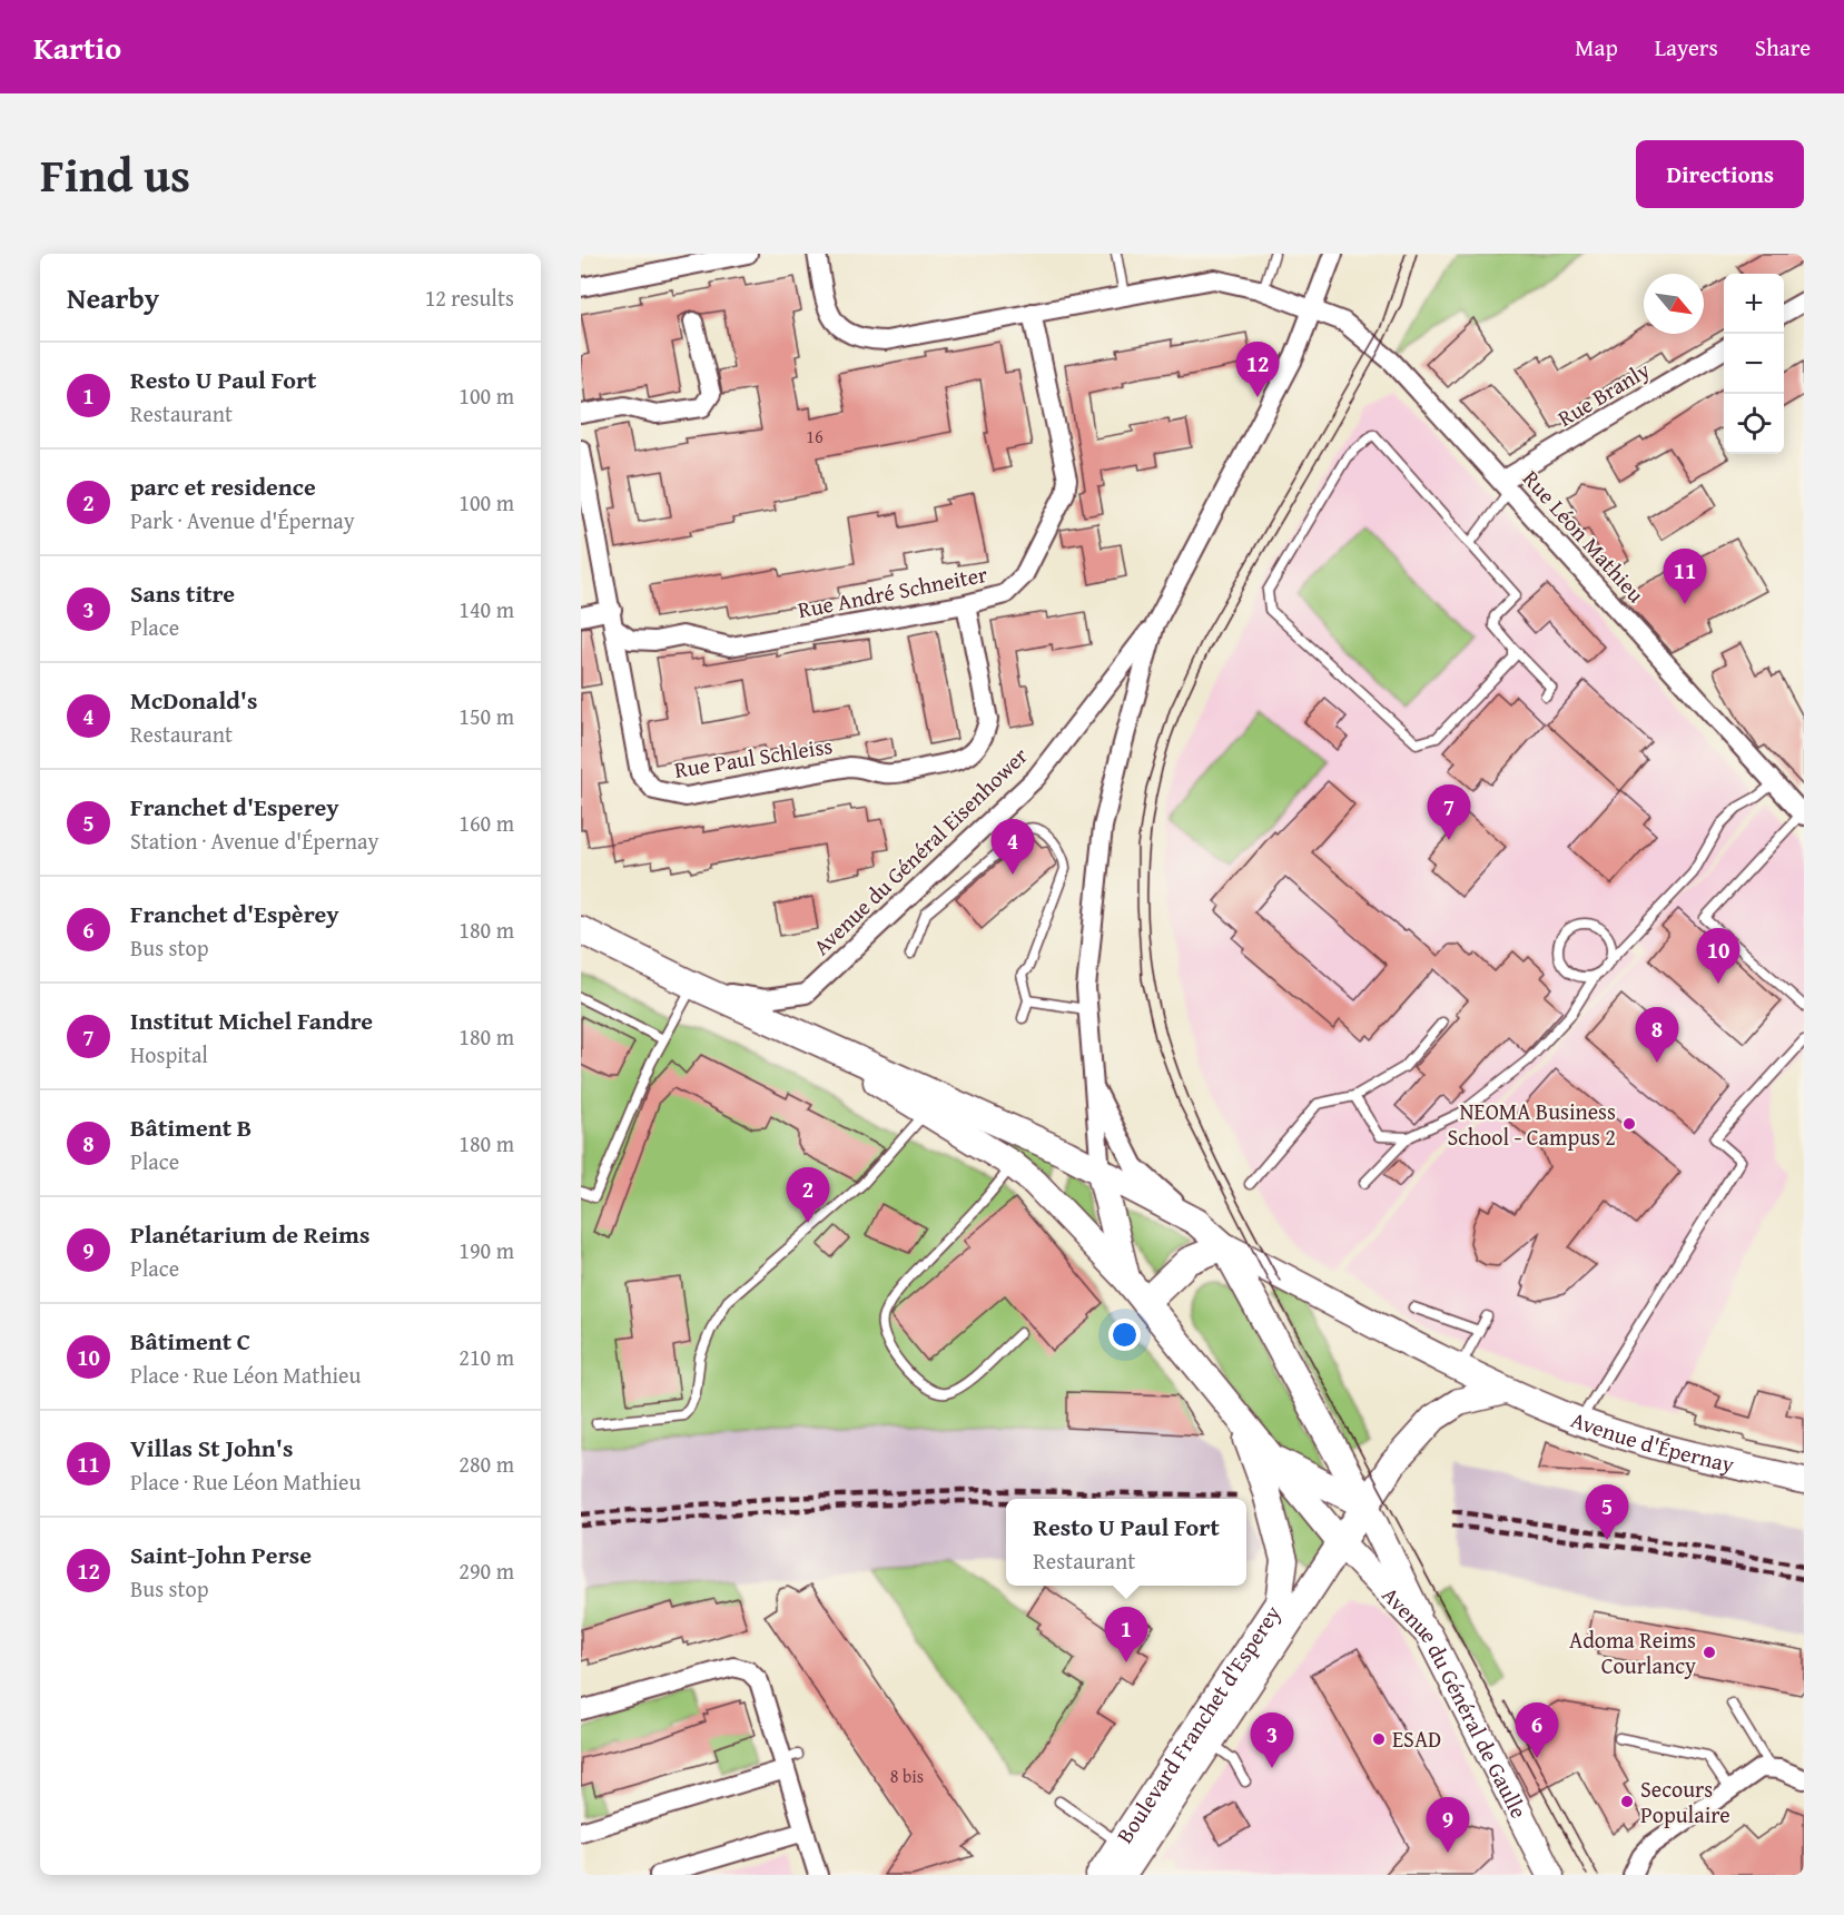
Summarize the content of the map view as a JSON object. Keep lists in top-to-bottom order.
{
  "streets": {
    "main road": ["Avenue d'Épernay", "Avenue du Général de Gaulle", "Boulevard Franchet d'Esperey"],
    "street": [
      "Rue Branly",
      "Rue Léon Mathieu",
      "Rue André Schneiter",
      "Rue Paul Schleiss",
      "Avenue du Général Eisenhower"
    ]
  },
  "crossings": [
    ["Rue Branly", "Rue Léon Mathieu"],
    ["Rue Léon Mathieu", "Rue André Schneiter"],
    ["Rue Léon Mathieu", "Avenue du Général Eisenhower"],
    ["Rue André Schneiter", "Rue Paul Schleiss"],
    ["Avenue d'Épernay", "Boulevard Franchet d'Esperey"],
    ["Avenue du Général de Gaulle", "Boulevard Franchet d'Esperey"]
  ],
  "places": [
    "NEOMA Business School - Campus 2",
    "Adoma Reims Courlancy",
    "ESAD",
    "Secours Populaire"
  ],
  "house_numbers": ["16", "8 bis"],
  "north": "bottom right",
  "page": {
    "header": "Kartio",
    "nav": ["Map", "Layers", "Share"],
    "title": "Find us",
    "buttons": "Directions",
    "heading": ["Nearby", "12 results"],
    "map_buttons": ["+", "−"],
    "list": [
      {
        "mark": "1",
        "name": "Resto U Paul Fort",
        "note": "Restaurant",
        "value": "100 m"
      },
      {
        "mark": "2",
        "name": "parc et residence",
        "note": "Park · Avenue d'Épernay",
        "value": "100 m"
      },
      {
        "mark": "3",
        "name": "Sans titre",
        "note": "Place",
        "value": "140 m"
      },
      {
        "mark": "4",
        "name": "McDonald's",
        "note": "Restaurant",
        "value": "150 m"
      },
      {
        "mark": "5",
        "name": "Franchet d'Esperey",
        "note": "Station · Avenue d'Épernay",
        "value": "160 m"
      },
      {
        "mark": "6",
        "name": "Franchet d'Espèrey",
        "note": "Bus stop",
        "value": "180 m"
      },
      {
        "mark": "7",
        "name": "Institut Michel Fandre",
        "note": "Hospital",
        "value": "180 m"
      },
      {
        "mark": "8",
        "name": "Bâtiment B",
        "note": "Place",
        "value": "180 m"
      },
      {
        "mark": "9",
        "name": "Planétarium de Reims",
        "note": "Place",
        "value": "190 m"
      },
      {
        "mark": "10",
        "name": "Bâtiment C",
        "note": "Place · Rue Léon Mathieu",
        "value": "210 m"
      },
      {
        "mark": "11",
        "name": "Villas St John's",
        "note": "Place · Rue Léon Mathieu",
        "value": "280 m"
      },
      {
        "mark": "12",
        "name": "Saint-John Perse",
        "note": "Bus stop",
        "value": "290 m"
      }
    ],
    "pins": [
      "12",
      "11",
      "7",
      "4",
      "10",
      "8",
      "2",
      "5",
      "1",
      "6",
      "3",
      "9"
    ],
    "popup": ["Resto U Paul Fort", "Restaurant"]
  }
}
